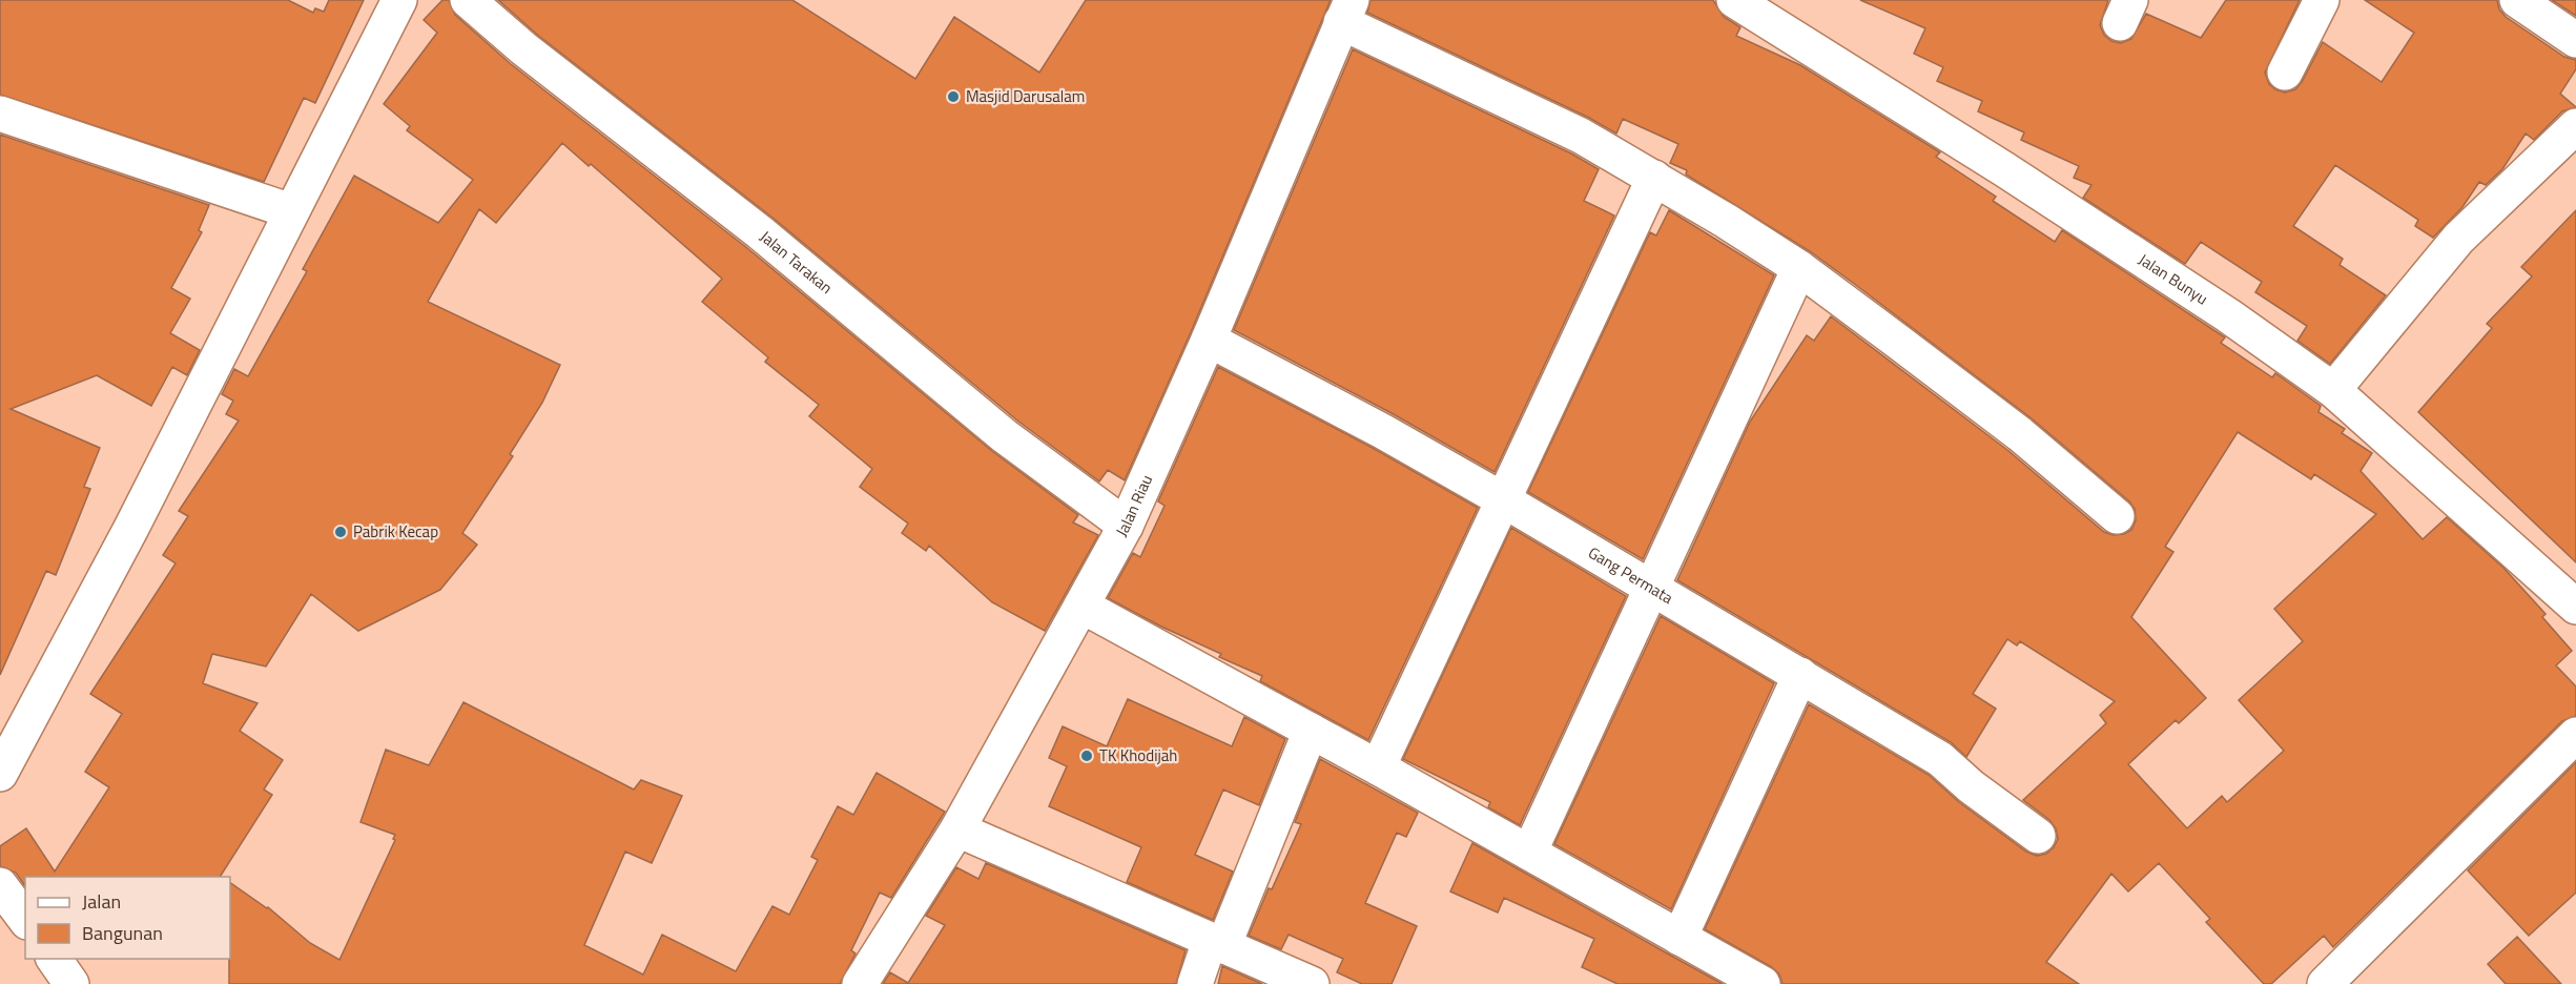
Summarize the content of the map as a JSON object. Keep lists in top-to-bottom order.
{
  "streets": {
    "street": [
      "Jalan Tarakan",
      "Jalan Bunyu",
      "Jalan Riau",
      "Gang Permata"
    ]
  },
  "crossings": [
    ["Jalan Tarakan", "Jalan Riau"],
    ["Jalan Riau", "Gang Permata"]
  ],
  "places": ["Masjid Darusalam", "Pabrik Kecap", "TK Khodijah"],
  "legend": ["Jalan", "Bangunan"]
}
